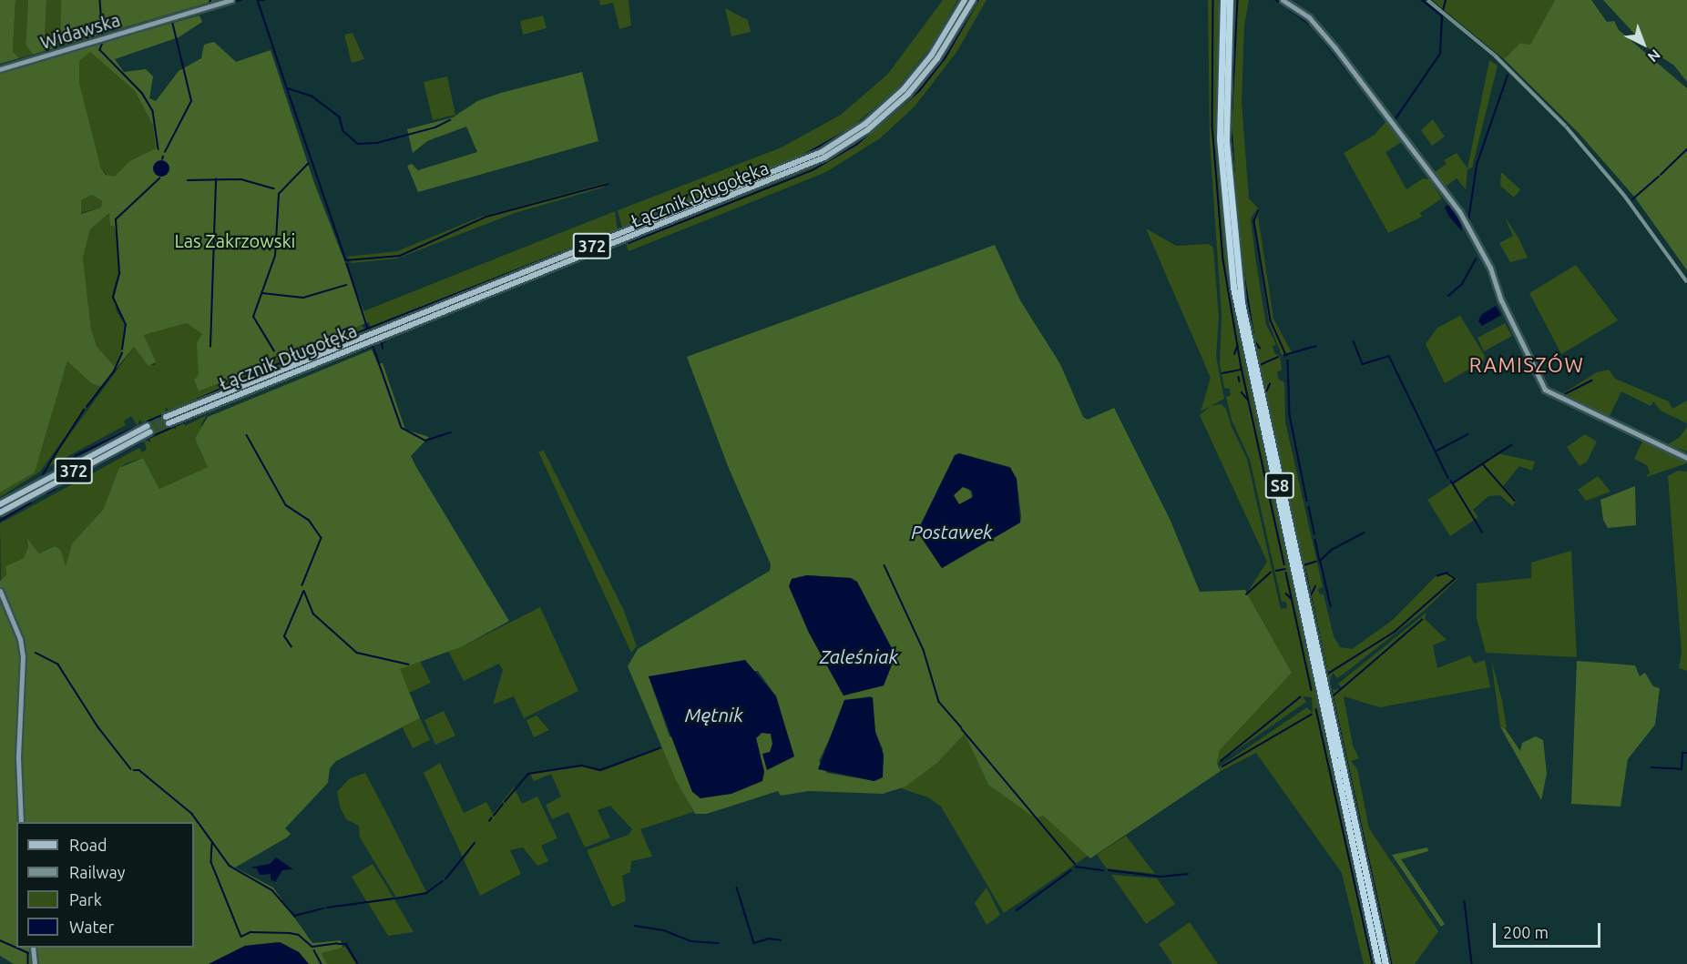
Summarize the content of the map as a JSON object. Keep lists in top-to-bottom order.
{
  "streets": {
    "highway": ["S8"],
    "main road": ["Łącznik Długołęka", "372"],
    "street": ["Widawska"]
  },
  "districts": ["RAMISZÓW"],
  "water": ["Postawek", "Zaleśniak", "Mętnik"],
  "parks": ["Las Zakrzowski"],
  "legend": [
    "Road",
    "Railway",
    "Park",
    "Water"
  ],
  "scale_bar": "200 m",
  "north": "bottom right"
}
